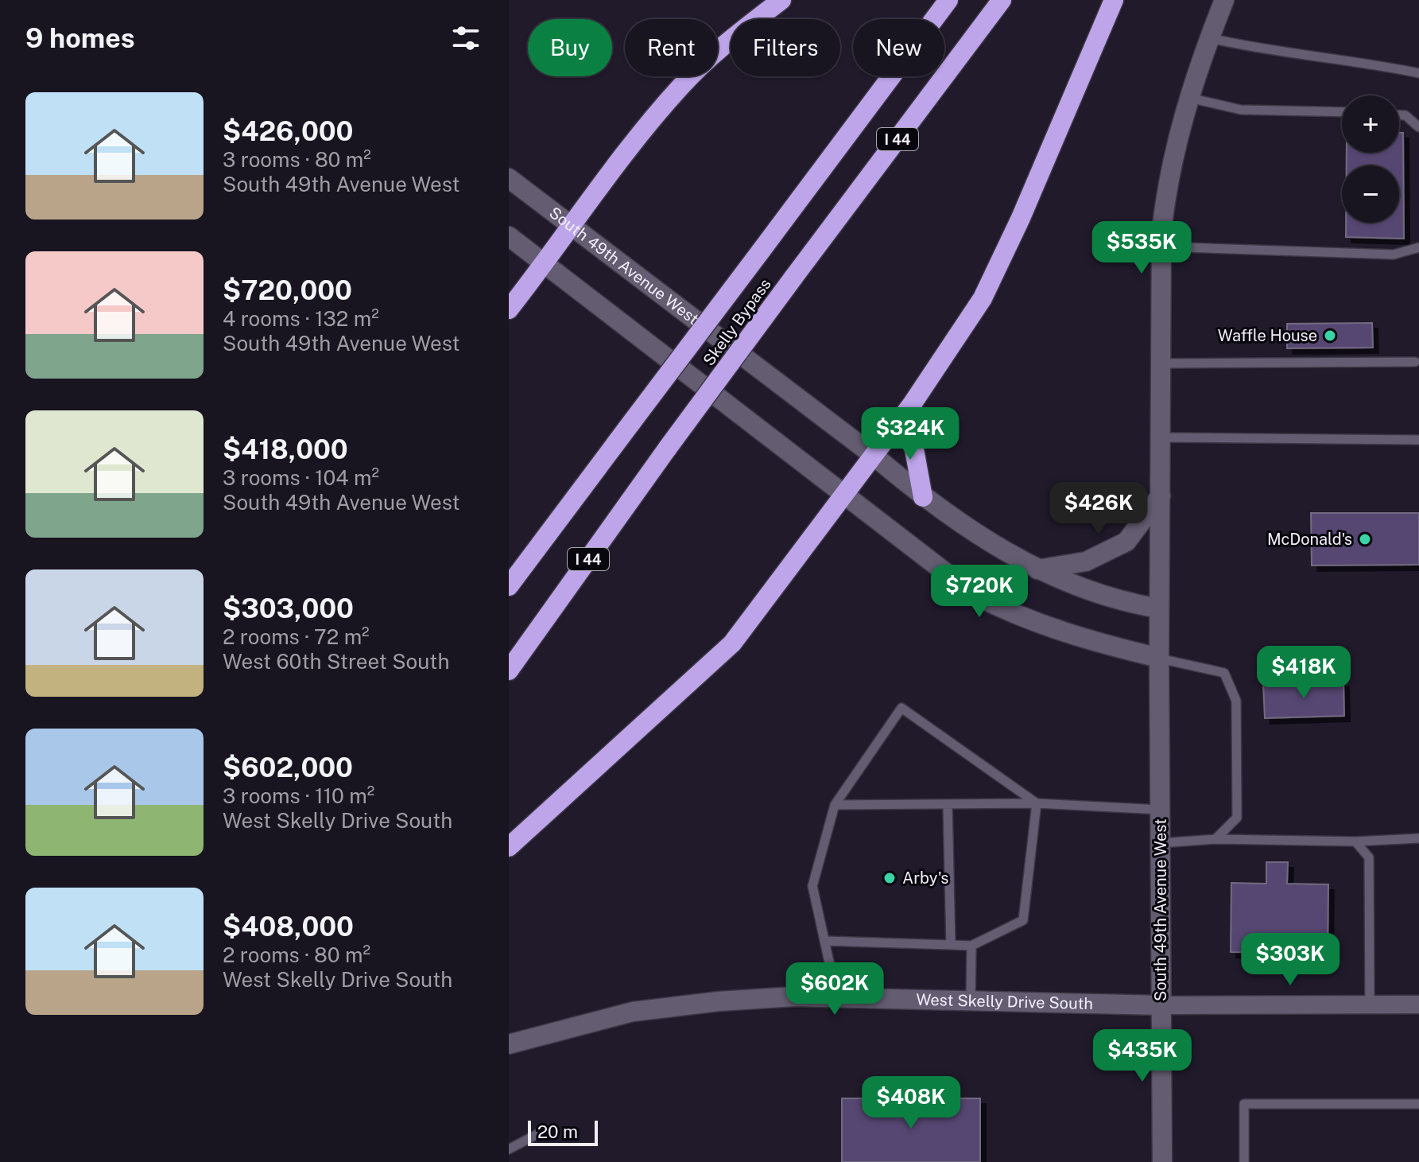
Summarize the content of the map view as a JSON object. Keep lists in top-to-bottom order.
{
  "streets": {
    "highway": ["I 44", "Skelly Bypass"],
    "street": ["South 49th Avenue West", "West Skelly Drive South"]
  },
  "crossings": [
    ["South 49th Avenue West", "West Skelly Drive South"]
  ],
  "places": ["Waffle House", "McDonald's", "Arby's"],
  "scale_bar": "20 m",
  "page": {
    "heading": "9 homes",
    "chip": [
      "Buy",
      "Rent",
      "Filters",
      "New"
    ],
    "list": [
      {
        "name": "$426,000",
        "note": "3 rooms · 80 m² · South 49th Avenue West"
      },
      {
        "name": "$720,000",
        "note": "4 rooms · 132 m² · South 49th Avenue West"
      },
      {
        "name": "$418,000",
        "note": "3 rooms · 104 m² · South 49th Avenue West"
      },
      {
        "name": "$303,000",
        "note": "2 rooms · 72 m² · West 60th Street South"
      },
      {
        "name": "$602,000",
        "note": "3 rooms · 110 m² · West Skelly Drive South"
      },
      {
        "name": "$408,000",
        "note": "2 rooms · 80 m² · West Skelly Drive South"
      }
    ],
    "map_buttons": ["+", "−"],
    "price": [
      "$535K",
      "$324K",
      "$426K",
      "$720K",
      "$418K",
      "$303K",
      "$602K",
      "$435K",
      "$408K"
    ],
    "scale": "20 m"
  }
}
